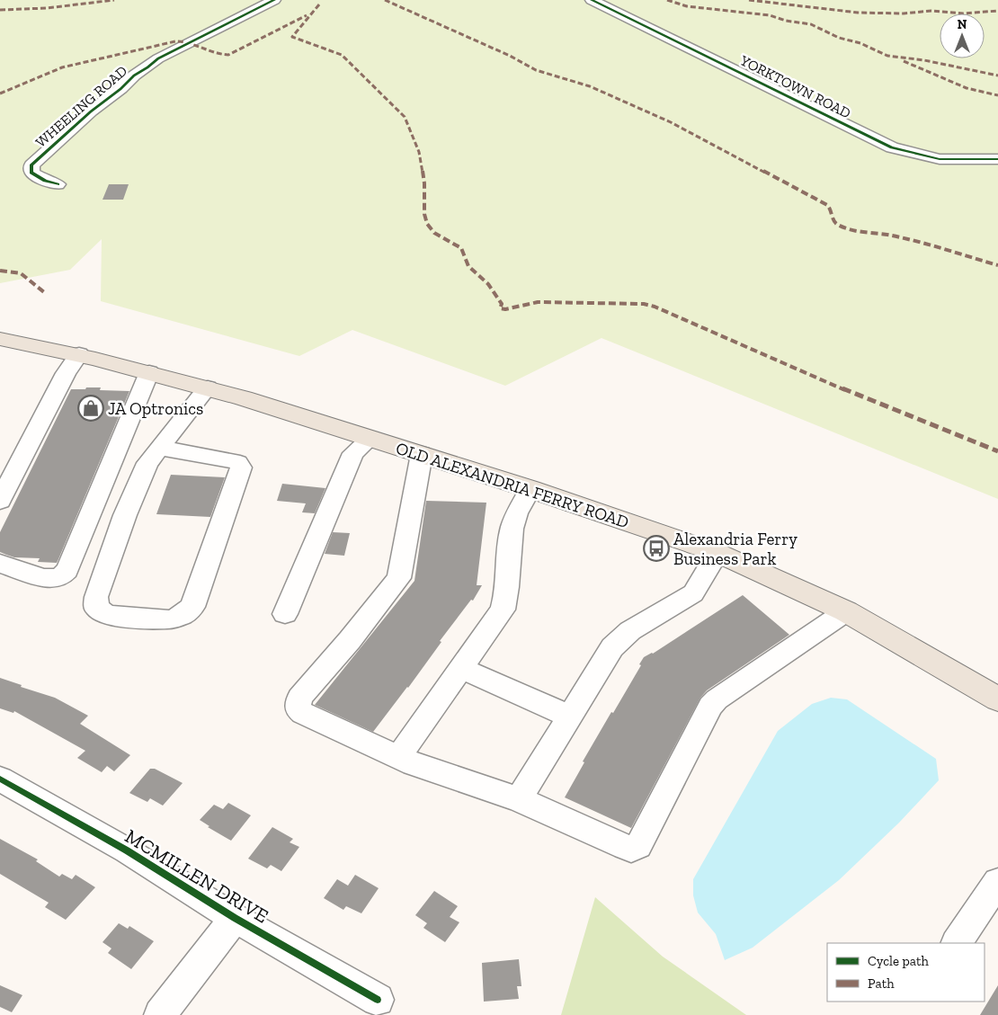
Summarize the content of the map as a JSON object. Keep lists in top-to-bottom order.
{
  "streets": {
    "main road": ["OLD ALEXANDRIA FERRY ROAD"],
    "street": ["YORKTOWN ROAD", "WHEELING ROAD", "MCMILLEN DRIVE"]
  },
  "places": {
    "shop": ["JA Optronics"],
    "bus stop": ["Alexandria Ferry Business Park"]
  },
  "legend": ["Cycle path", "Path"],
  "north": "top"
}
